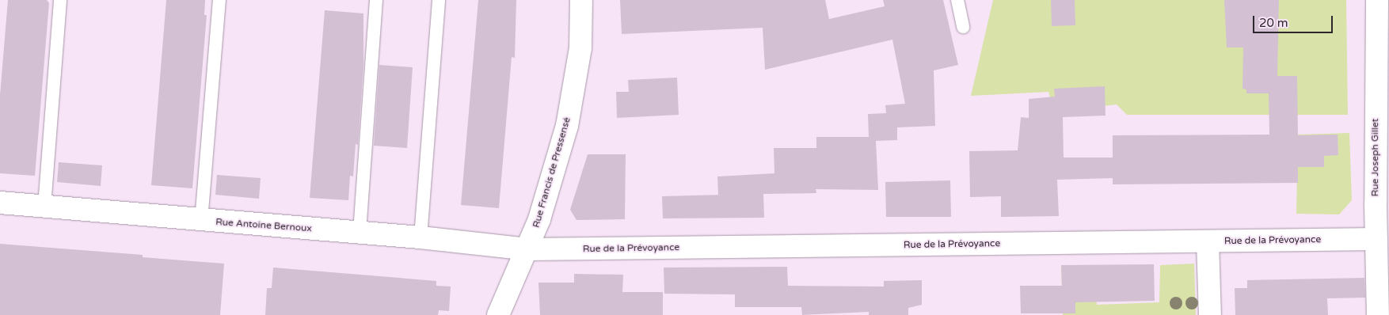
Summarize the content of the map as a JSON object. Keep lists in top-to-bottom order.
{
  "streets": {
    "street": [
      "Rue Joseph Gillet",
      "Rue Francis de Pressensé",
      "Rue Antoine Bernoux",
      "Rue de la Prévoyance"
    ]
  },
  "crossings": [
    ["Rue Joseph Gillet", "Rue de la Prévoyance"],
    ["Rue Francis de Pressensé", "Rue Antoine Bernoux"],
    ["Rue Francis de Pressensé", "Rue de la Prévoyance"],
    ["Rue Antoine Bernoux", "Rue de la Prévoyance"]
  ],
  "scale_bar": "20 m"
}
